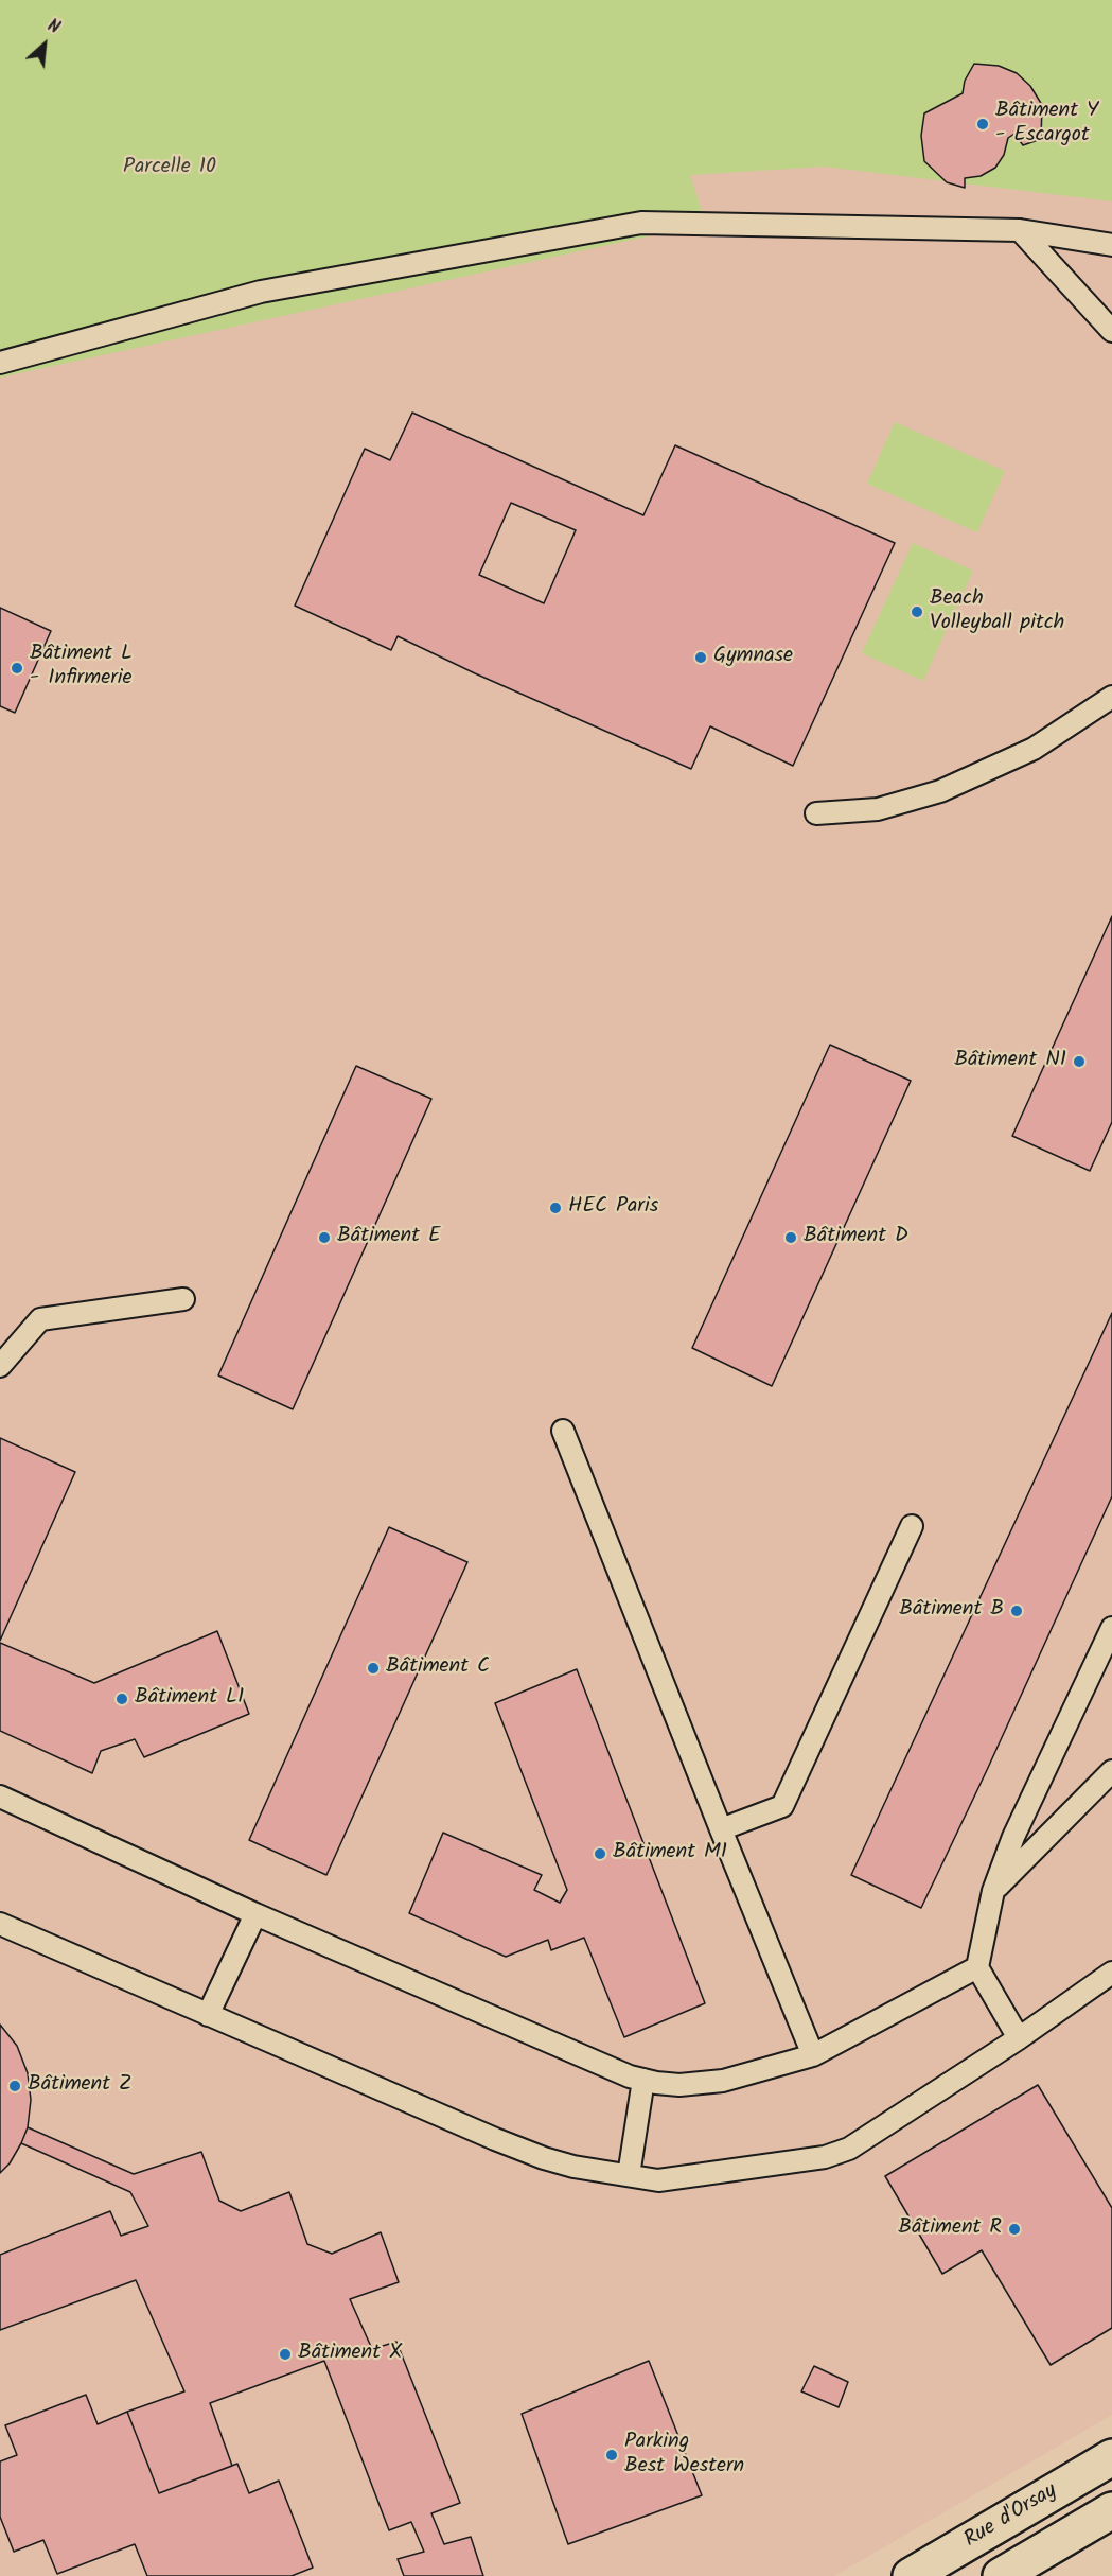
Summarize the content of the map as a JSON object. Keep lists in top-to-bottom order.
{
  "streets": {
    "main road": ["Rue d'Orsay"]
  },
  "parks": ["Parcelle 10"],
  "places": [
    "Bâtiment Y - Escargot",
    "Beach Volleyball pitch",
    "Gymnase",
    "Bâtiment L - Infirmerie",
    "Bâtiment N1",
    "HEC Paris",
    "Bâtiment E",
    "Bâtiment D",
    "Bâtiment B",
    "Bâtiment C",
    "Bâtiment L1",
    "Bâtiment M1",
    "Bâtiment Z",
    "Bâtiment R",
    "Bâtiment X",
    "Parking Best Western"
  ],
  "north": "top right"
}
